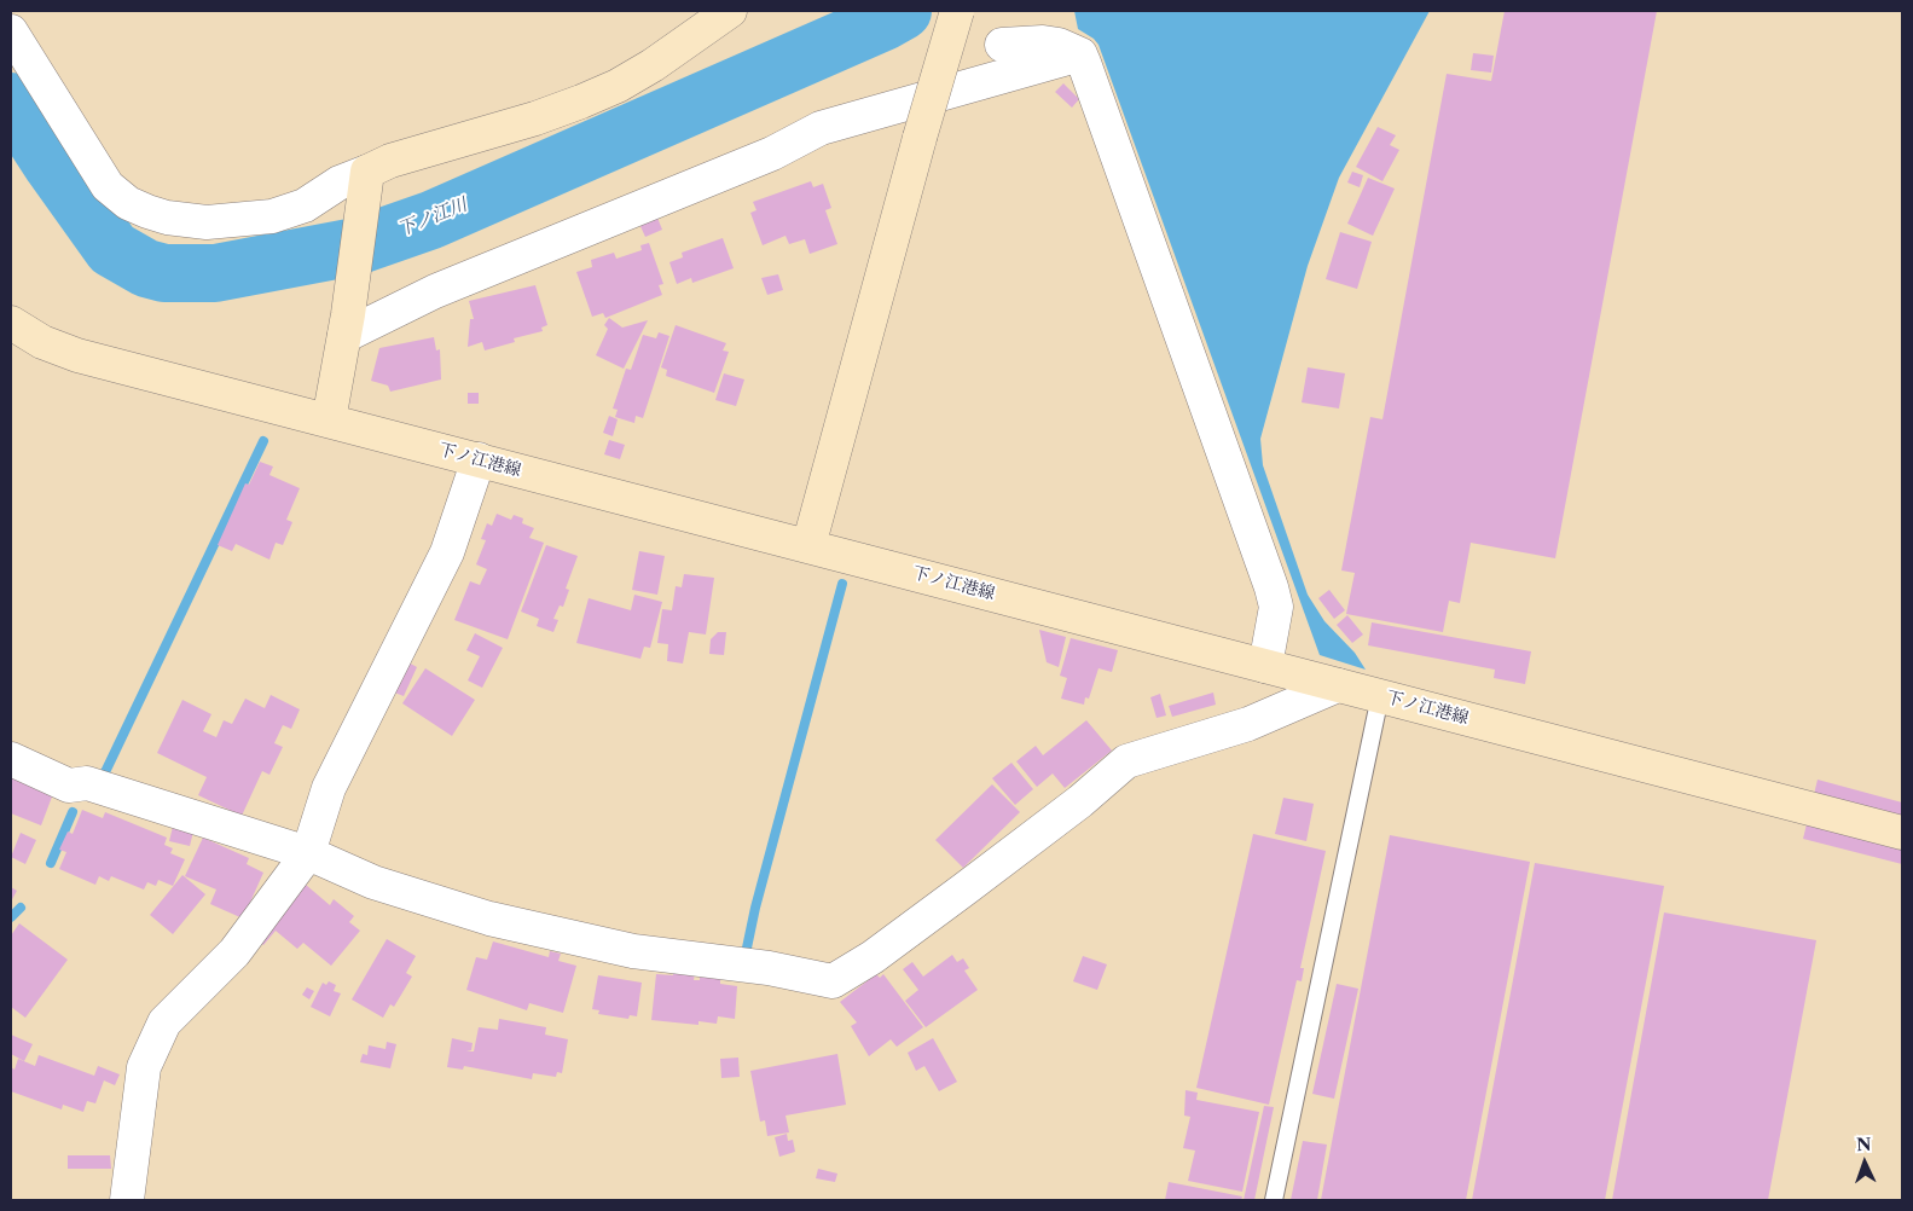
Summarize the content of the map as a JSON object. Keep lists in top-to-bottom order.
{
  "streets": {
    "main road": ["下ノ江港線"]
  },
  "water": ["下ノ江川"],
  "north": "top"
}
